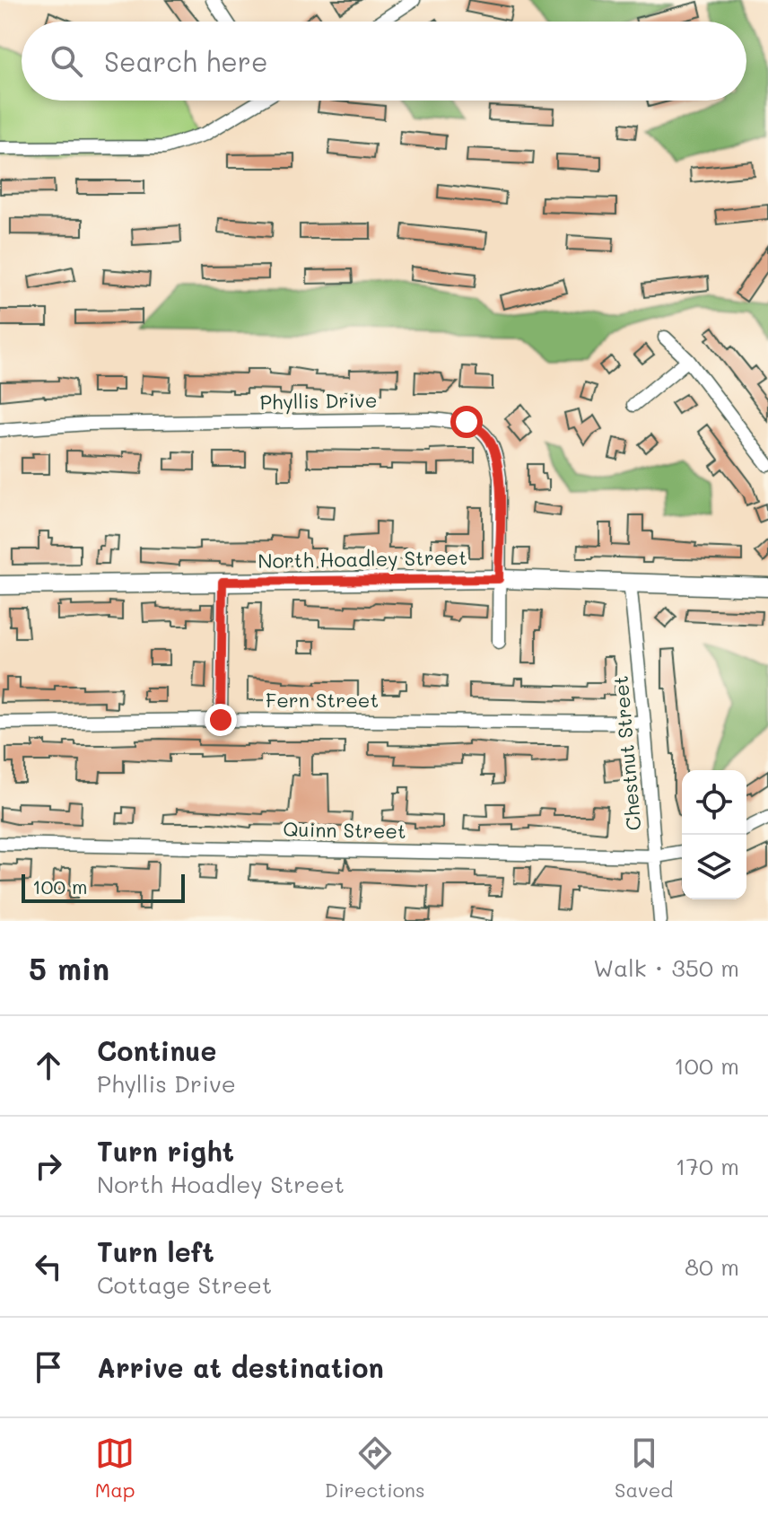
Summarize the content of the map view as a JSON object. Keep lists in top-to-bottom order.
{
  "streets": {
    "street": [
      "Phyllis Drive",
      "North Hoadley Street",
      "Fern Street",
      "Chestnut Street",
      "Quinn Street"
    ]
  },
  "crossings": [
    ["Phyllis Drive", "North Hoadley Street"],
    ["North Hoadley Street", "Chestnut Street"],
    ["Fern Street", "Chestnut Street"],
    ["Chestnut Street", "Quinn Street"]
  ],
  "scale_bar": "100 m",
  "page": {
    "search": "Search here",
    "scale": "100 m",
    "heading": ["5 min", "Walk · 350 m"],
    "list": [
      ["Continue", "Phyllis Drive", "100 m"],
      ["Turn right", "North Hoadley Street", "170 m"],
      ["Turn left", "Cottage Street", "80 m"],
      "Arrive at destination"
    ],
    "nav": ["Map", "Directions", "Saved"]
  }
}
